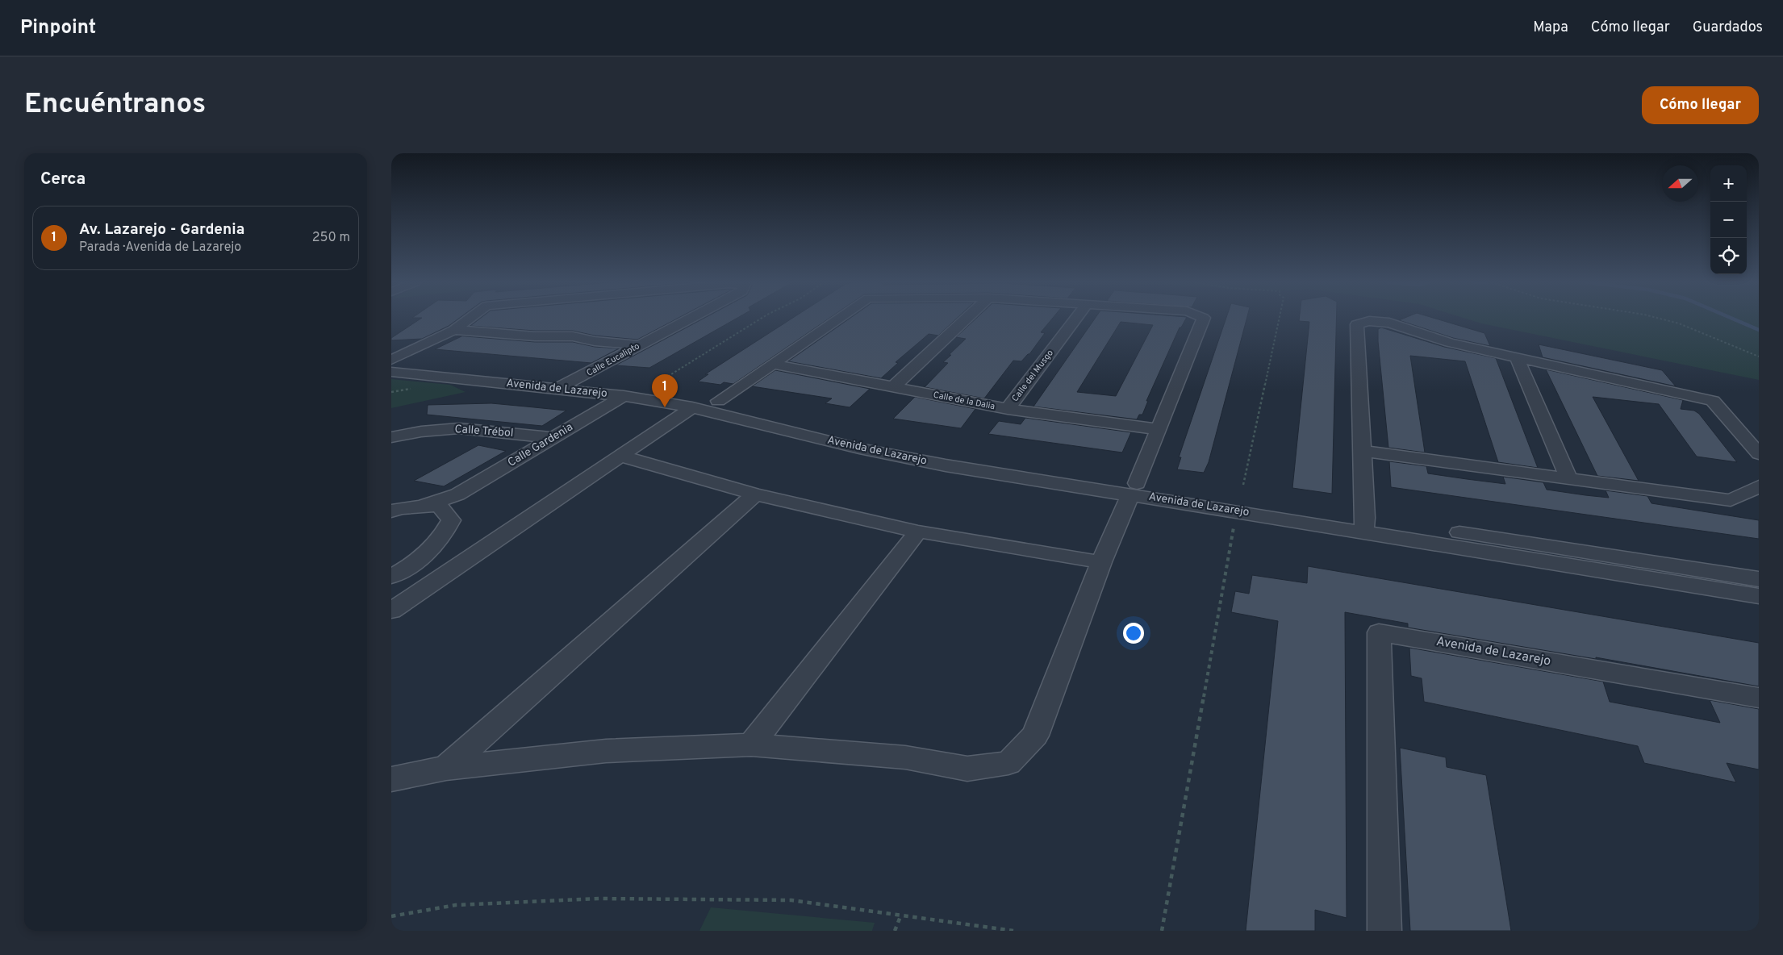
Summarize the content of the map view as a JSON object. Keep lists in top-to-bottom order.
{
  "streets": {
    "street": [
      "Calle Eucalipto",
      "Calle del Musgo",
      "Avenida de Lazarejo",
      "Calle de la Dalia",
      "Calle Trébol",
      "Calle Gardenia"
    ]
  },
  "crossings": [
    ["Calle Eucalipto", "Avenida de Lazarejo"],
    ["Calle del Musgo", "Calle de la Dalia"],
    ["Avenida de Lazarejo", "Calle de la Dalia"],
    ["Avenida de Lazarejo", "Calle Gardenia"],
    ["Calle Trébol", "Calle Gardenia"]
  ],
  "north": "left",
  "page": {
    "header": "Pinpoint",
    "nav": ["Mapa", "Cómo llegar", "Guardados"],
    "buttons": "Cómo llegar",
    "title": "Encuéntranos",
    "heading": "Cerca",
    "map_buttons": ["+", "−"],
    "list": [
      {
        "mark": "1",
        "name": "Av. Lazarejo - Gardenia",
        "note": "Parada · Avenida de Lazarejo",
        "value": "250 m"
      }
    ],
    "pins": "1"
  }
}
